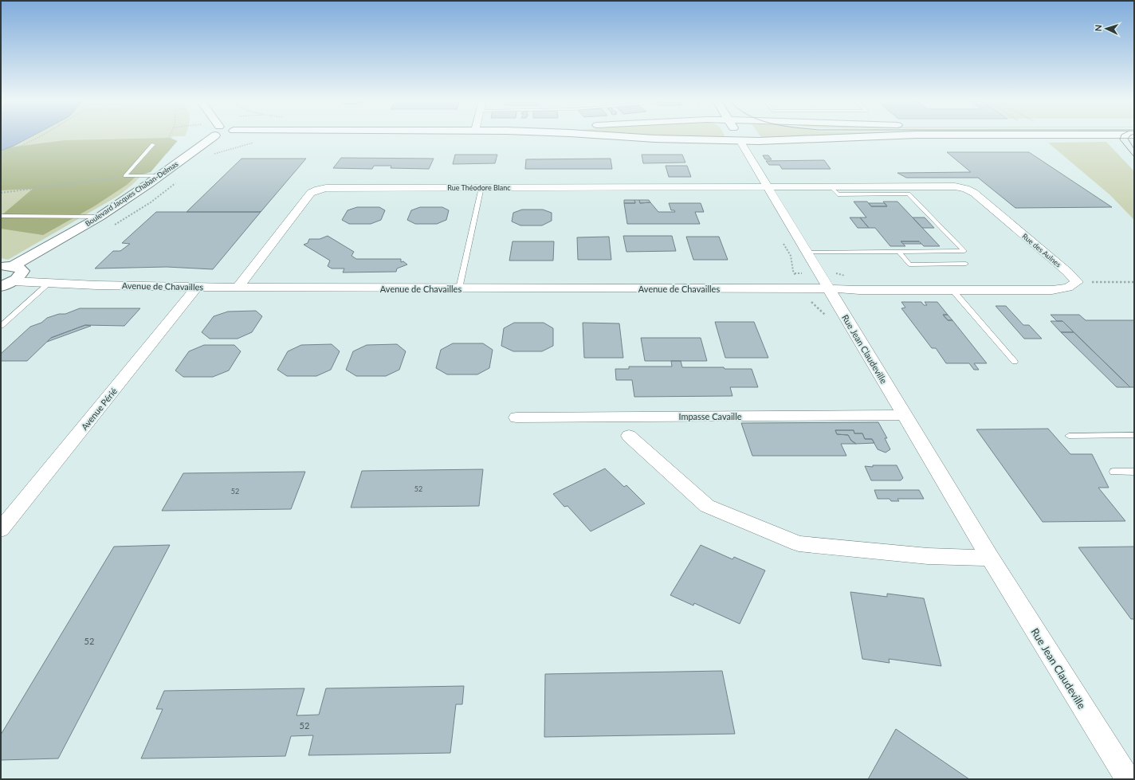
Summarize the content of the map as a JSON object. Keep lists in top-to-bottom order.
{
  "streets": {
    "main road": ["Boulevard Jacques Chaban-Delmas"],
    "street": [
      "Rue Théodore Blanc",
      "Rue des Aulnes",
      "Avenue de Chavailles",
      "Rue Jean Claudeville",
      "Avenue Périé",
      "Impasse Cavaille"
    ]
  },
  "crossings": [
    ["Rue Théodore Blanc", "Rue des Aulnes"],
    ["Rue Théodore Blanc", "Avenue de Chavailles"],
    ["Rue Théodore Blanc", "Rue Jean Claudeville"],
    ["Rue des Aulnes", "Avenue de Chavailles"],
    ["Rue des Aulnes", "Rue Jean Claudeville"],
    ["Avenue de Chavailles", "Rue Jean Claudeville"],
    ["Avenue de Chavailles", "Avenue Périé"],
    ["Rue Jean Claudeville", "Impasse Cavaille"]
  ],
  "house_numbers": [
    "52",
    "52",
    "52",
    "52"
  ],
  "north": "left"
}
